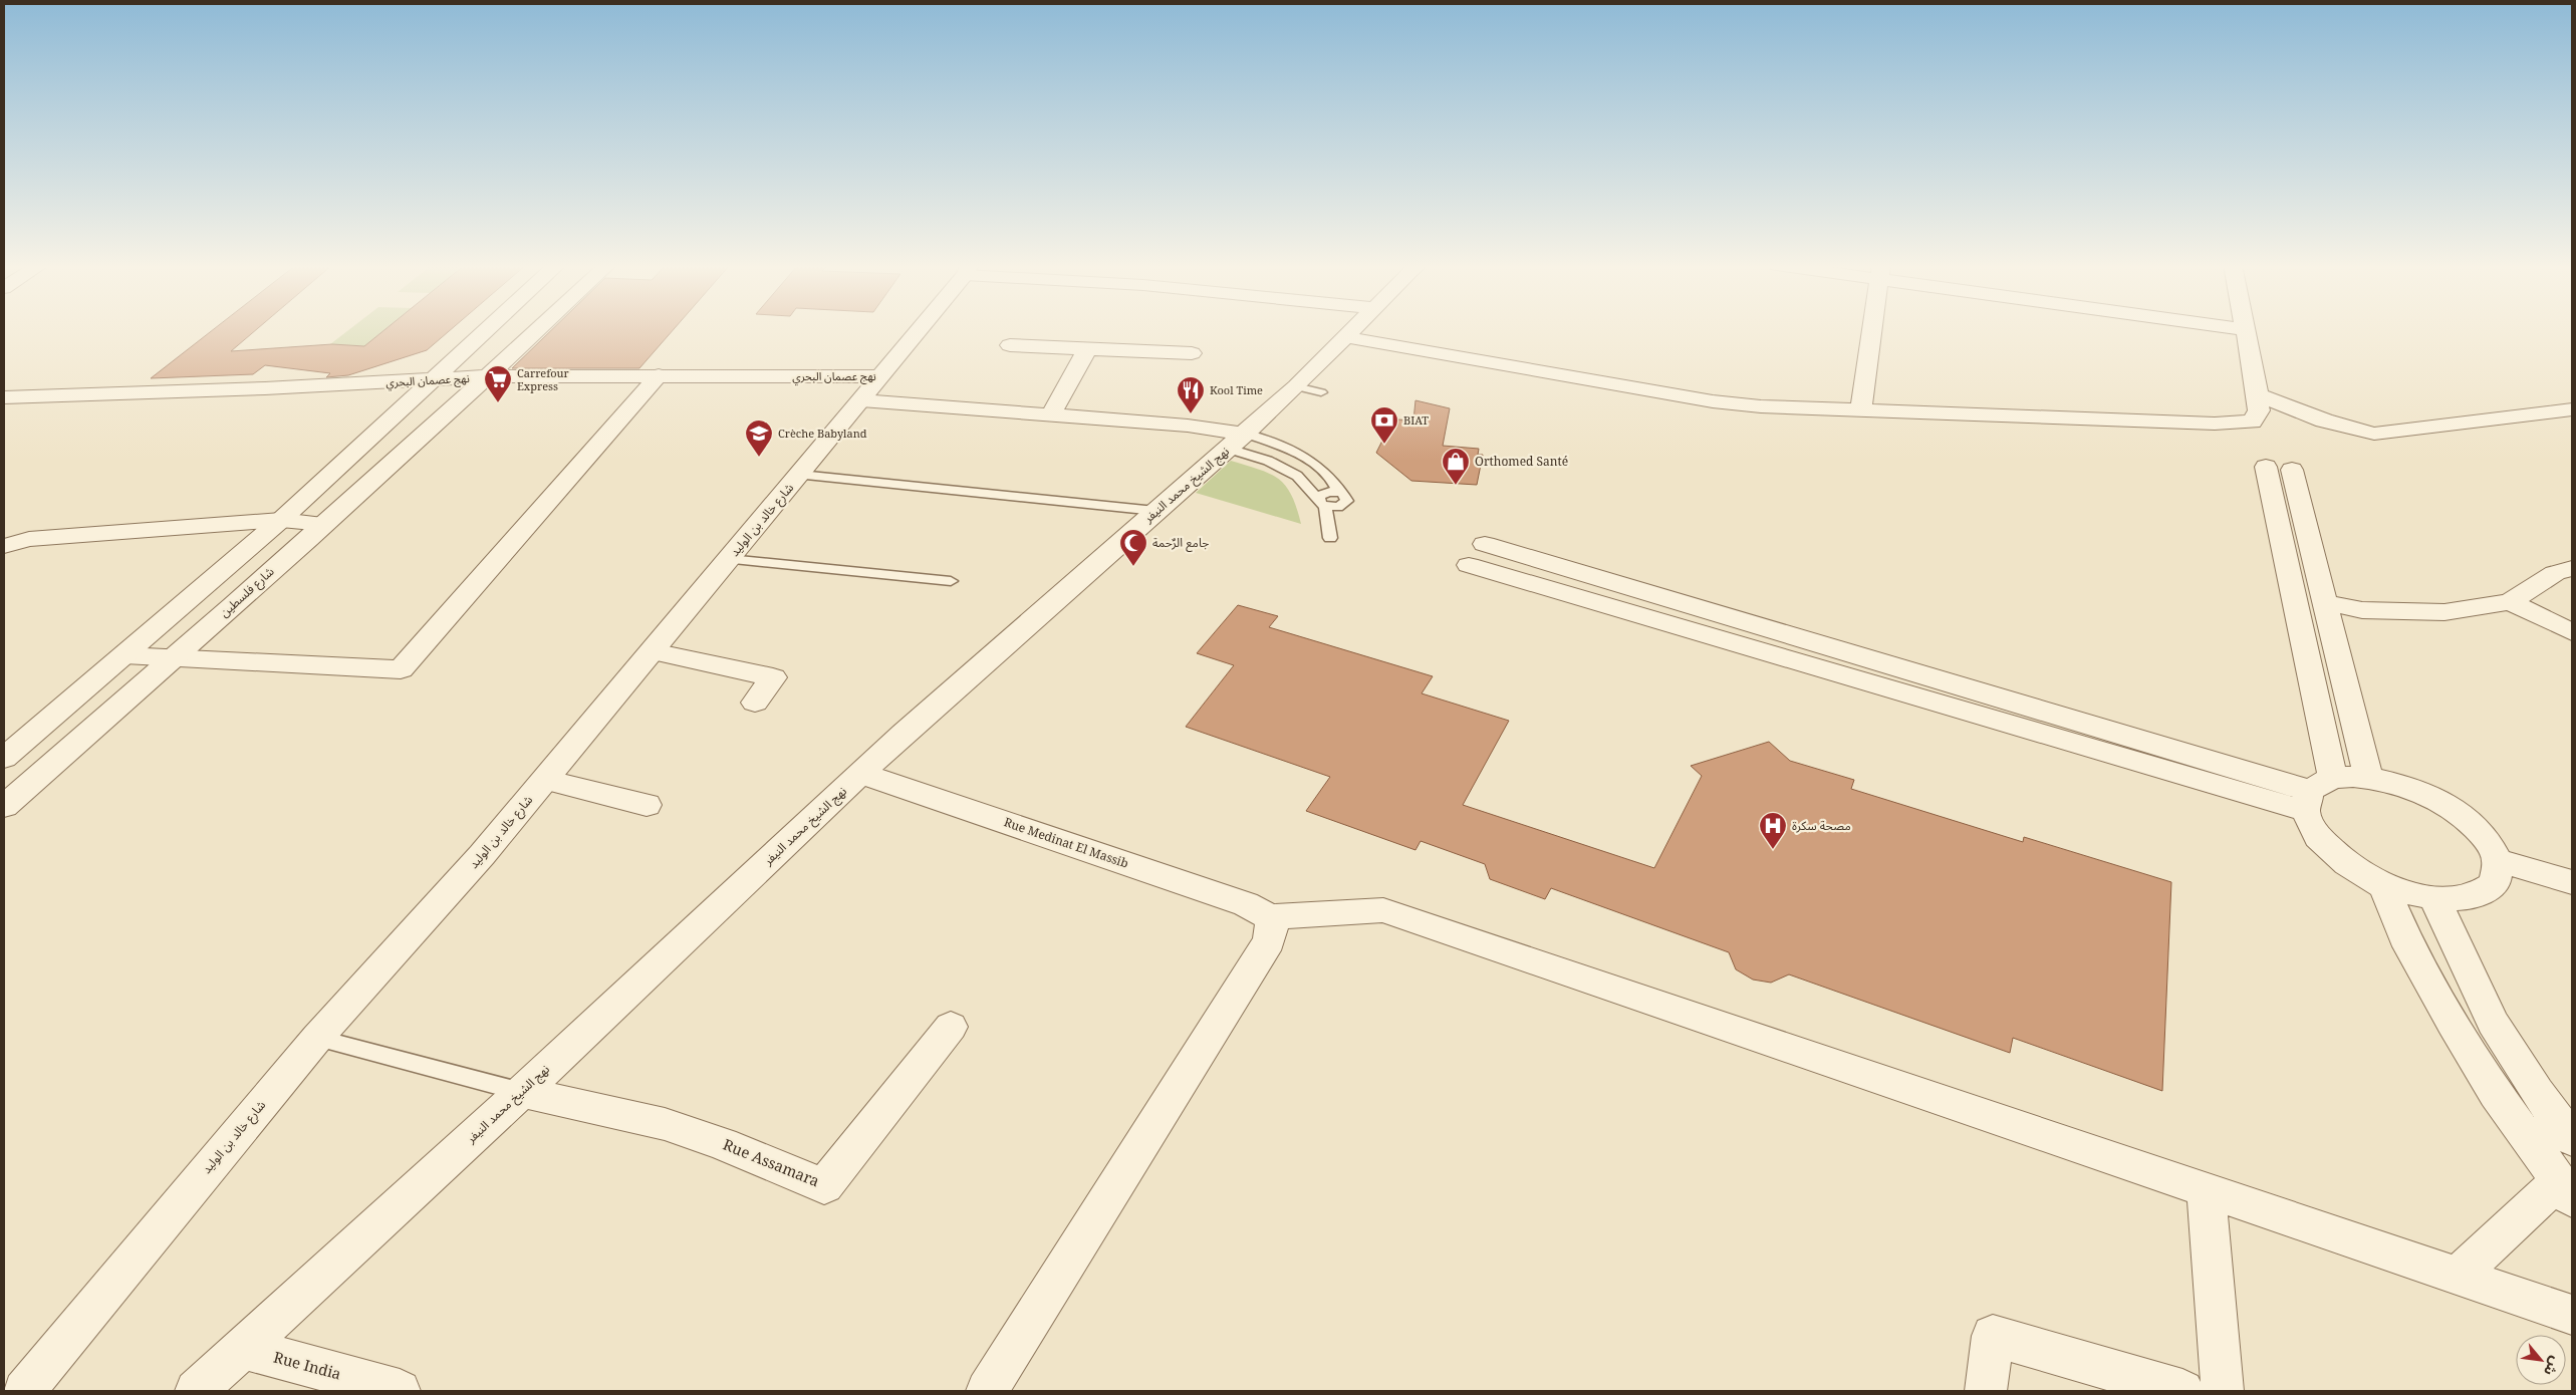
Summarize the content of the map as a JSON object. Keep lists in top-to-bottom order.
{
  "streets": {
    "street": [
      "نهج عصمان البحري",
      "نهج الشيخ محمد النيفر",
      "شارع خالد بن الوليد",
      "شارع فلسطين",
      "Rue Medinat El Massib",
      "Rue Assamara",
      "Rue India"
    ]
  },
  "crossings": [
    ["نهج عصمان البحري", "شارع خالد بن الوليد"],
    ["نهج عصمان البحري", "شارع فلسطين"],
    ["نهج الشيخ محمد النيفر", "Rue Medinat El Massib"],
    ["نهج الشيخ محمد النيفر", "Rue Assamara"],
    ["نهج الشيخ محمد النيفر", "Rue India"]
  ],
  "places": {
    "supermarket": ["Carrefour Express"],
    "restaurant": ["Kool Time"],
    "bank": ["BIAT"],
    "school or university": ["Crèche Babyland"],
    "shop": ["Orthomed Santé"],
    "mosque": ["جامع الرٌحمة"],
    "hospital": ["مصحة سكرة"]
  },
  "north": "bottom right"
}
